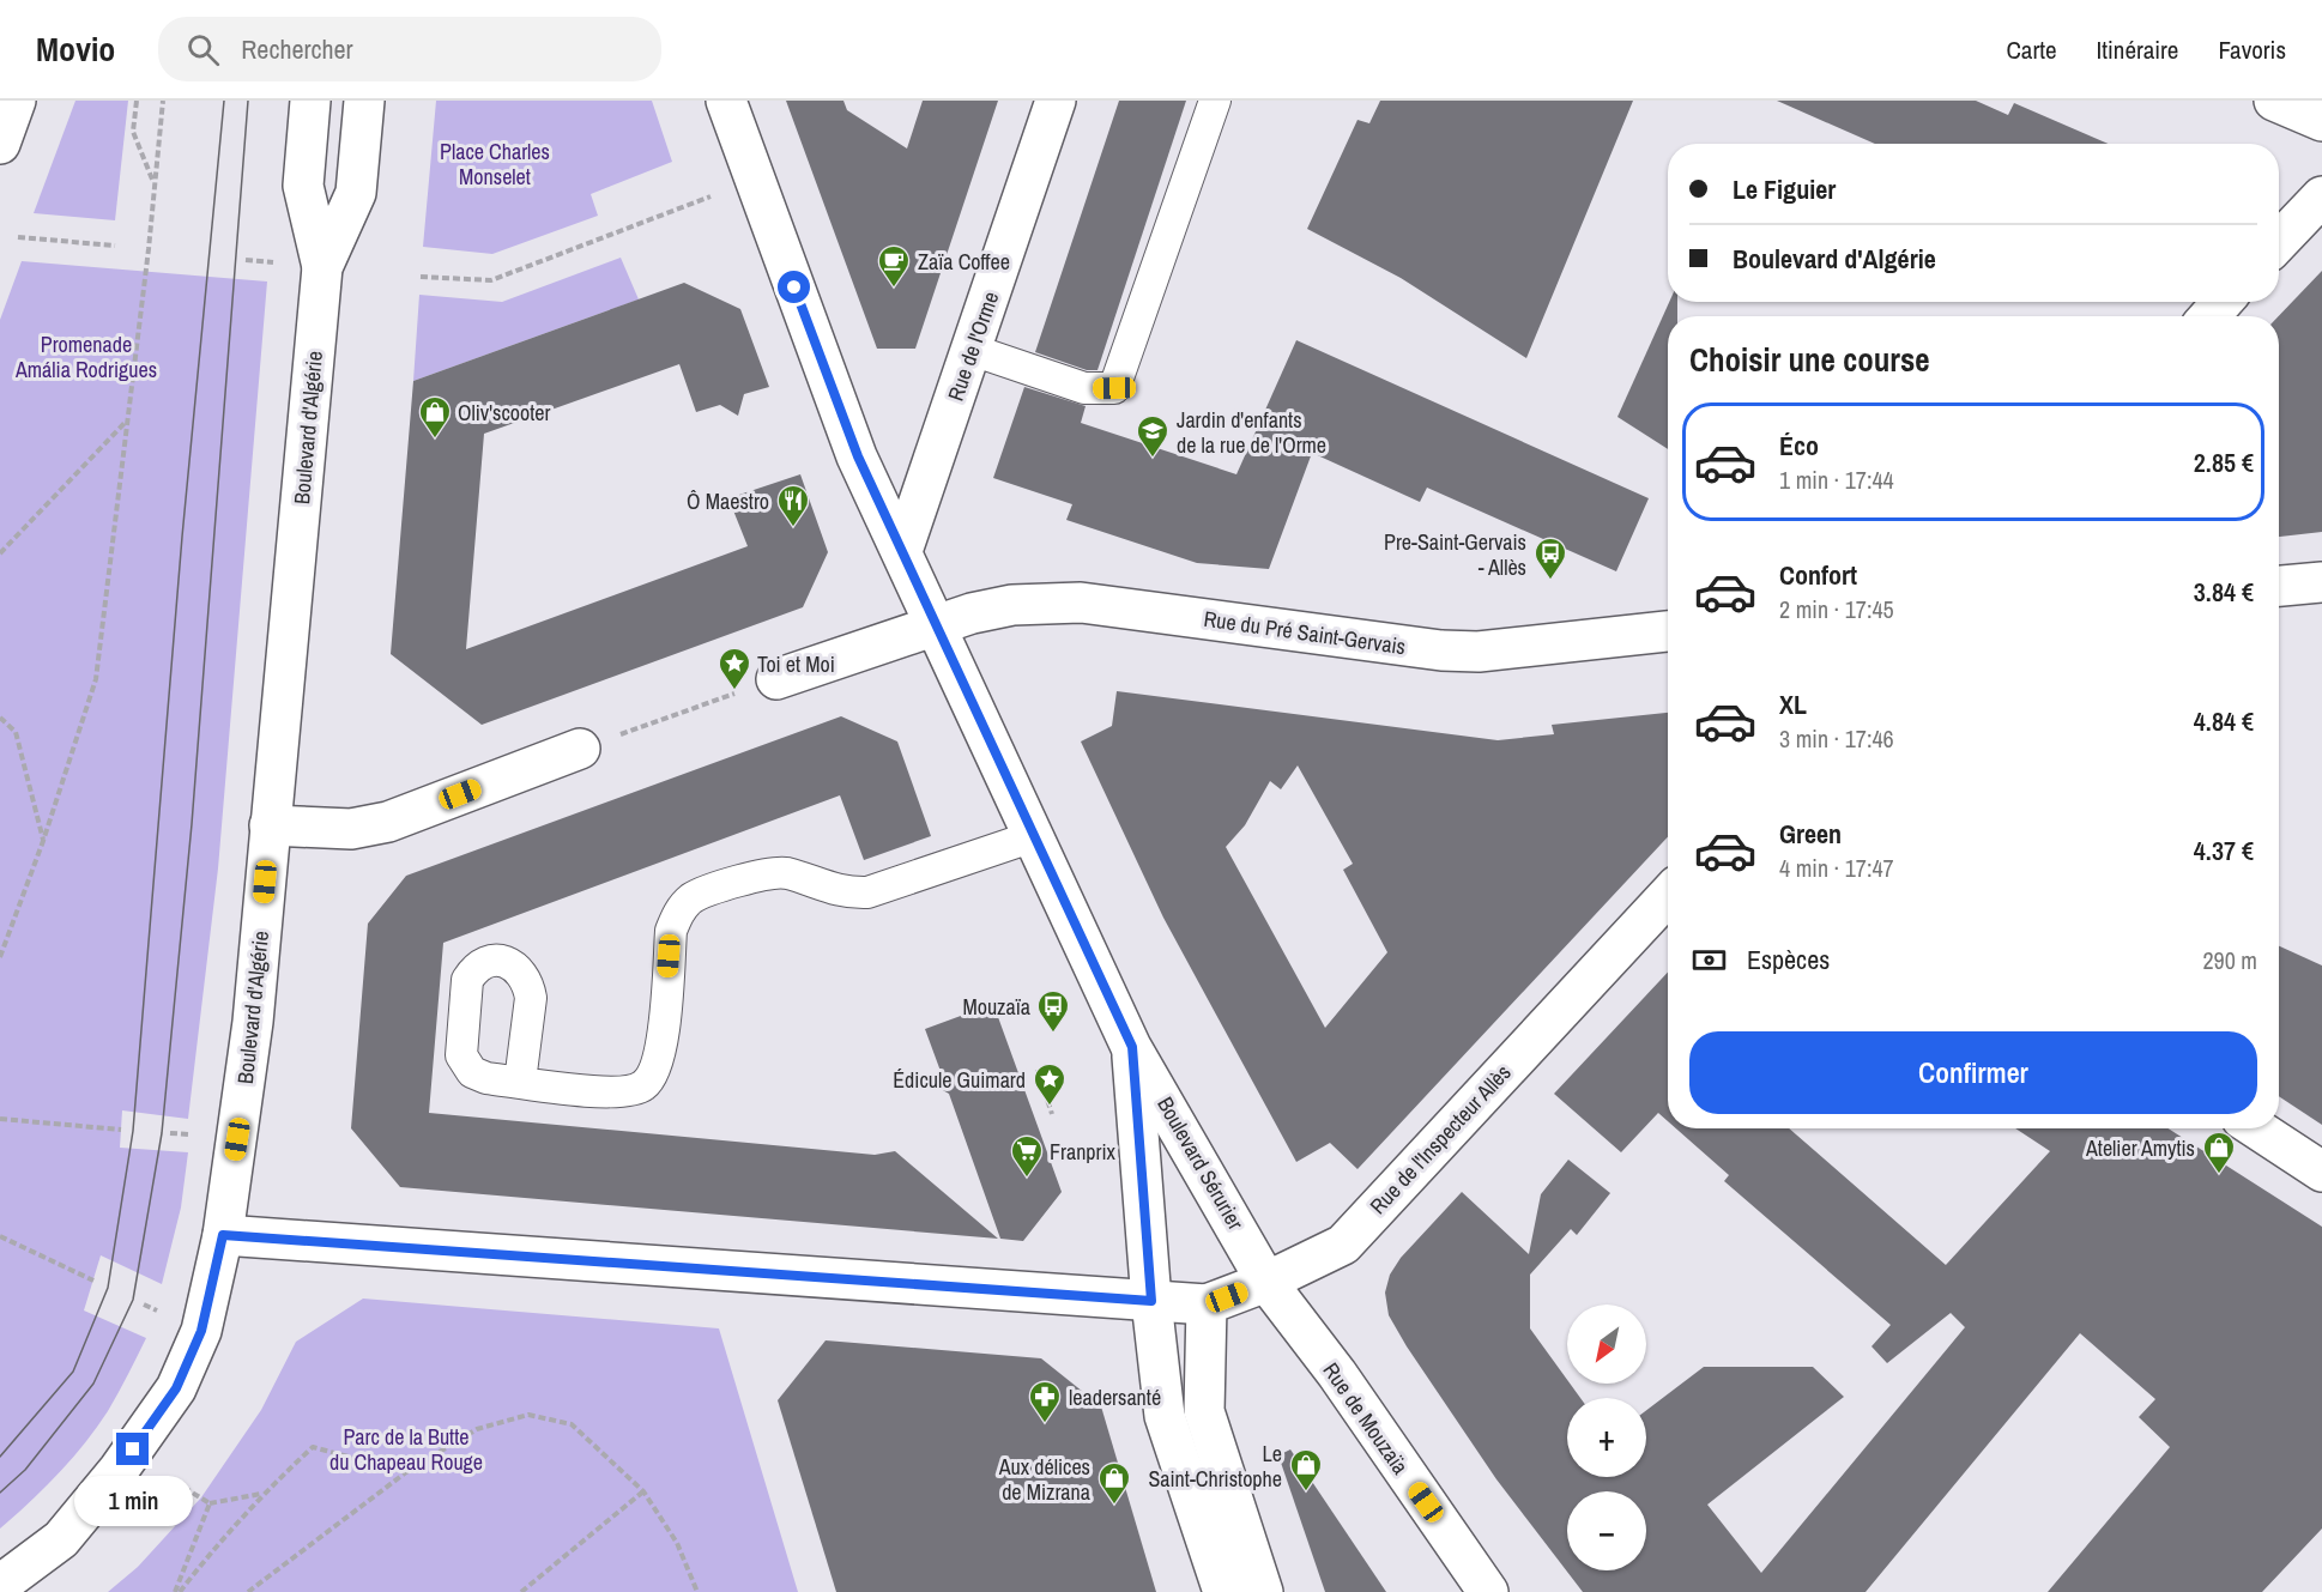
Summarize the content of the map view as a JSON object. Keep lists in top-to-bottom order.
{
  "streets": {
    "street": [
      "Rue de l'Orme",
      "Boulevard d'Algérie",
      "Rue du Pré Saint-Gervais",
      "Rue de l'Inspecteur Allès",
      "Boulevard Sérurier",
      "Rue de Mouzaïa"
    ]
  },
  "crossings": [
    ["Rue de l'Orme", "Boulevard Sérurier"],
    ["Boulevard d'Algérie", "Rue de l'Inspecteur Allès"],
    ["Rue du Pré Saint-Gervais", "Boulevard Sérurier"],
    ["Rue de l'Inspecteur Allès", "Boulevard Sérurier"],
    ["Rue de l'Inspecteur Allès", "Rue de Mouzaïa"],
    ["Boulevard Sérurier", "Rue de Mouzaïa"]
  ],
  "parks": ["Place Charles Monselet", "Promenade Amália Rodrigues", "Parc de la Butte du Chapeau Rouge"],
  "places": {
    "cafe": ["Zaïa Coffee"],
    "shop": [
      "Oliv'scooter",
      "Atelier Amytis",
      "Le Saint-Christophe",
      "Aux délices de Mizrana"
    ],
    "school or university": ["Jardin d'enfants de la rue de l'Orme"],
    "restaurant": ["Ô Maestro"],
    "bus stop": ["Pre-Saint-Gervais - Allès", "Mouzaïa"],
    "place": ["Toi et Moi", "Édicule Guimard"],
    "supermarket": ["Franprix"],
    "pharmacy": ["leadersanté"]
  },
  "north": "bottom left",
  "page": {
    "header": "Movio",
    "search": "Rechercher",
    "nav": ["Carte", "Itinéraire", "Favoris"],
    "banner": ["Le Figuier", "Boulevard d'Algérie"],
    "heading": "Choisir une course",
    "list": [
      {
        "name": "Éco",
        "note": "1 min · 17:44",
        "value": "2.85 €"
      },
      {
        "name": "Confort",
        "note": "2 min · 17:45",
        "value": "3.84 €"
      },
      {
        "name": "XL",
        "note": "3 min · 17:46",
        "value": "4.84 €"
      },
      {
        "name": "Green",
        "note": "4 min · 17:47",
        "value": "4.37 €"
      }
    ],
    "pay": ["Espèces", "290 m"],
    "buttons": "Confirmer",
    "map_buttons": ["+", "−"],
    "bubble": "1 min"
  }
}
